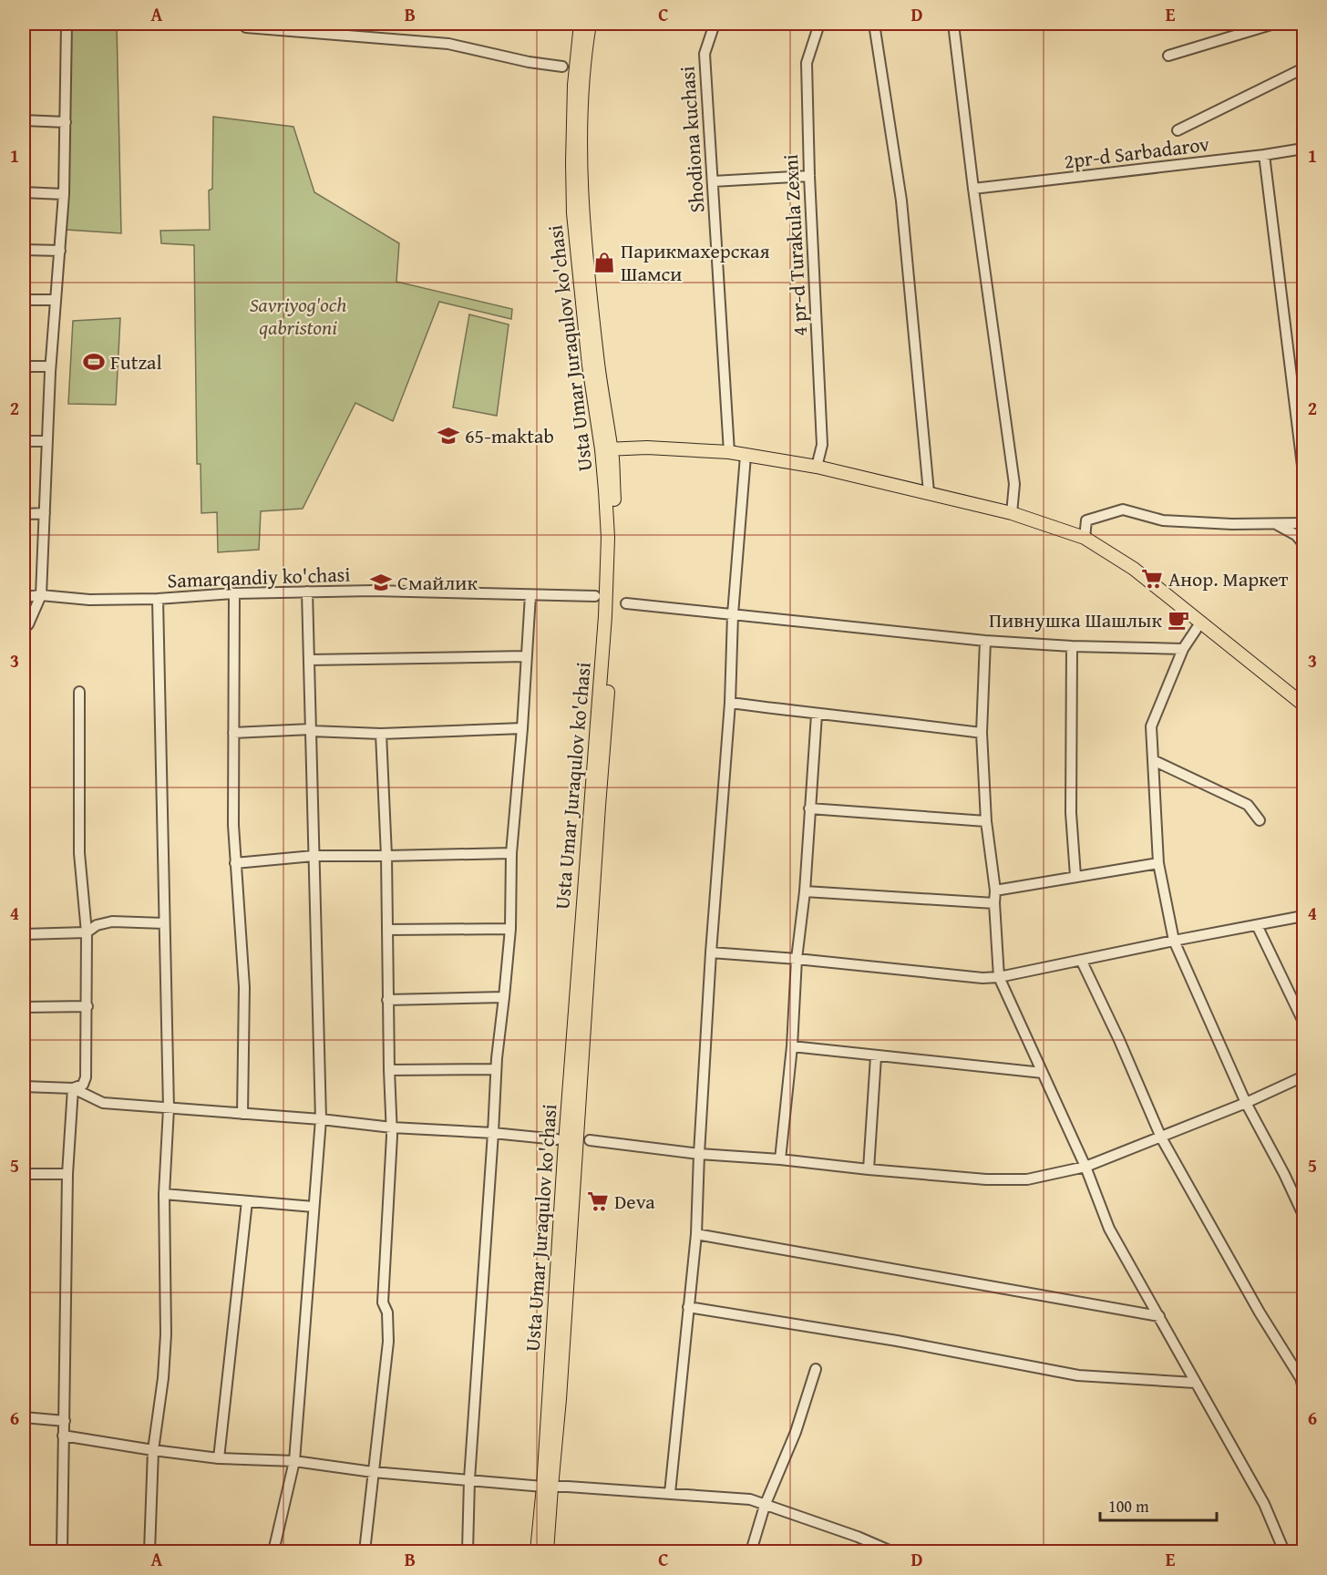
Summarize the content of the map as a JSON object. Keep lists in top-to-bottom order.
{
  "streets": {
    "main road": ["Usta Umar Juraqulov ko'chasi"],
    "street": [
      "Shodiona kuchasi",
      "2pr-d Sarbadarov",
      "4 pr-d Turakula Zexni",
      "Samarqandiy ko'chasi"
    ]
  },
  "parks": ["Savriyog'och qabristoni"],
  "places": {
    "shop": ["Парикмахерская Шамси"],
    "sports": ["Futzal"],
    "school or university": ["65-maktab", "Смайлик"],
    "supermarket": ["Анор. Маркет", "Deva"],
    "cafe": ["Пивнушка Шашлык"]
  },
  "scale_bar": "100 m",
  "grid": {
    "columns": [
      "A",
      "B",
      "C",
      "D",
      "E"
    ],
    "rows": [
      "1",
      "2",
      "3",
      "4",
      "5",
      "6"
    ]
  }
}
